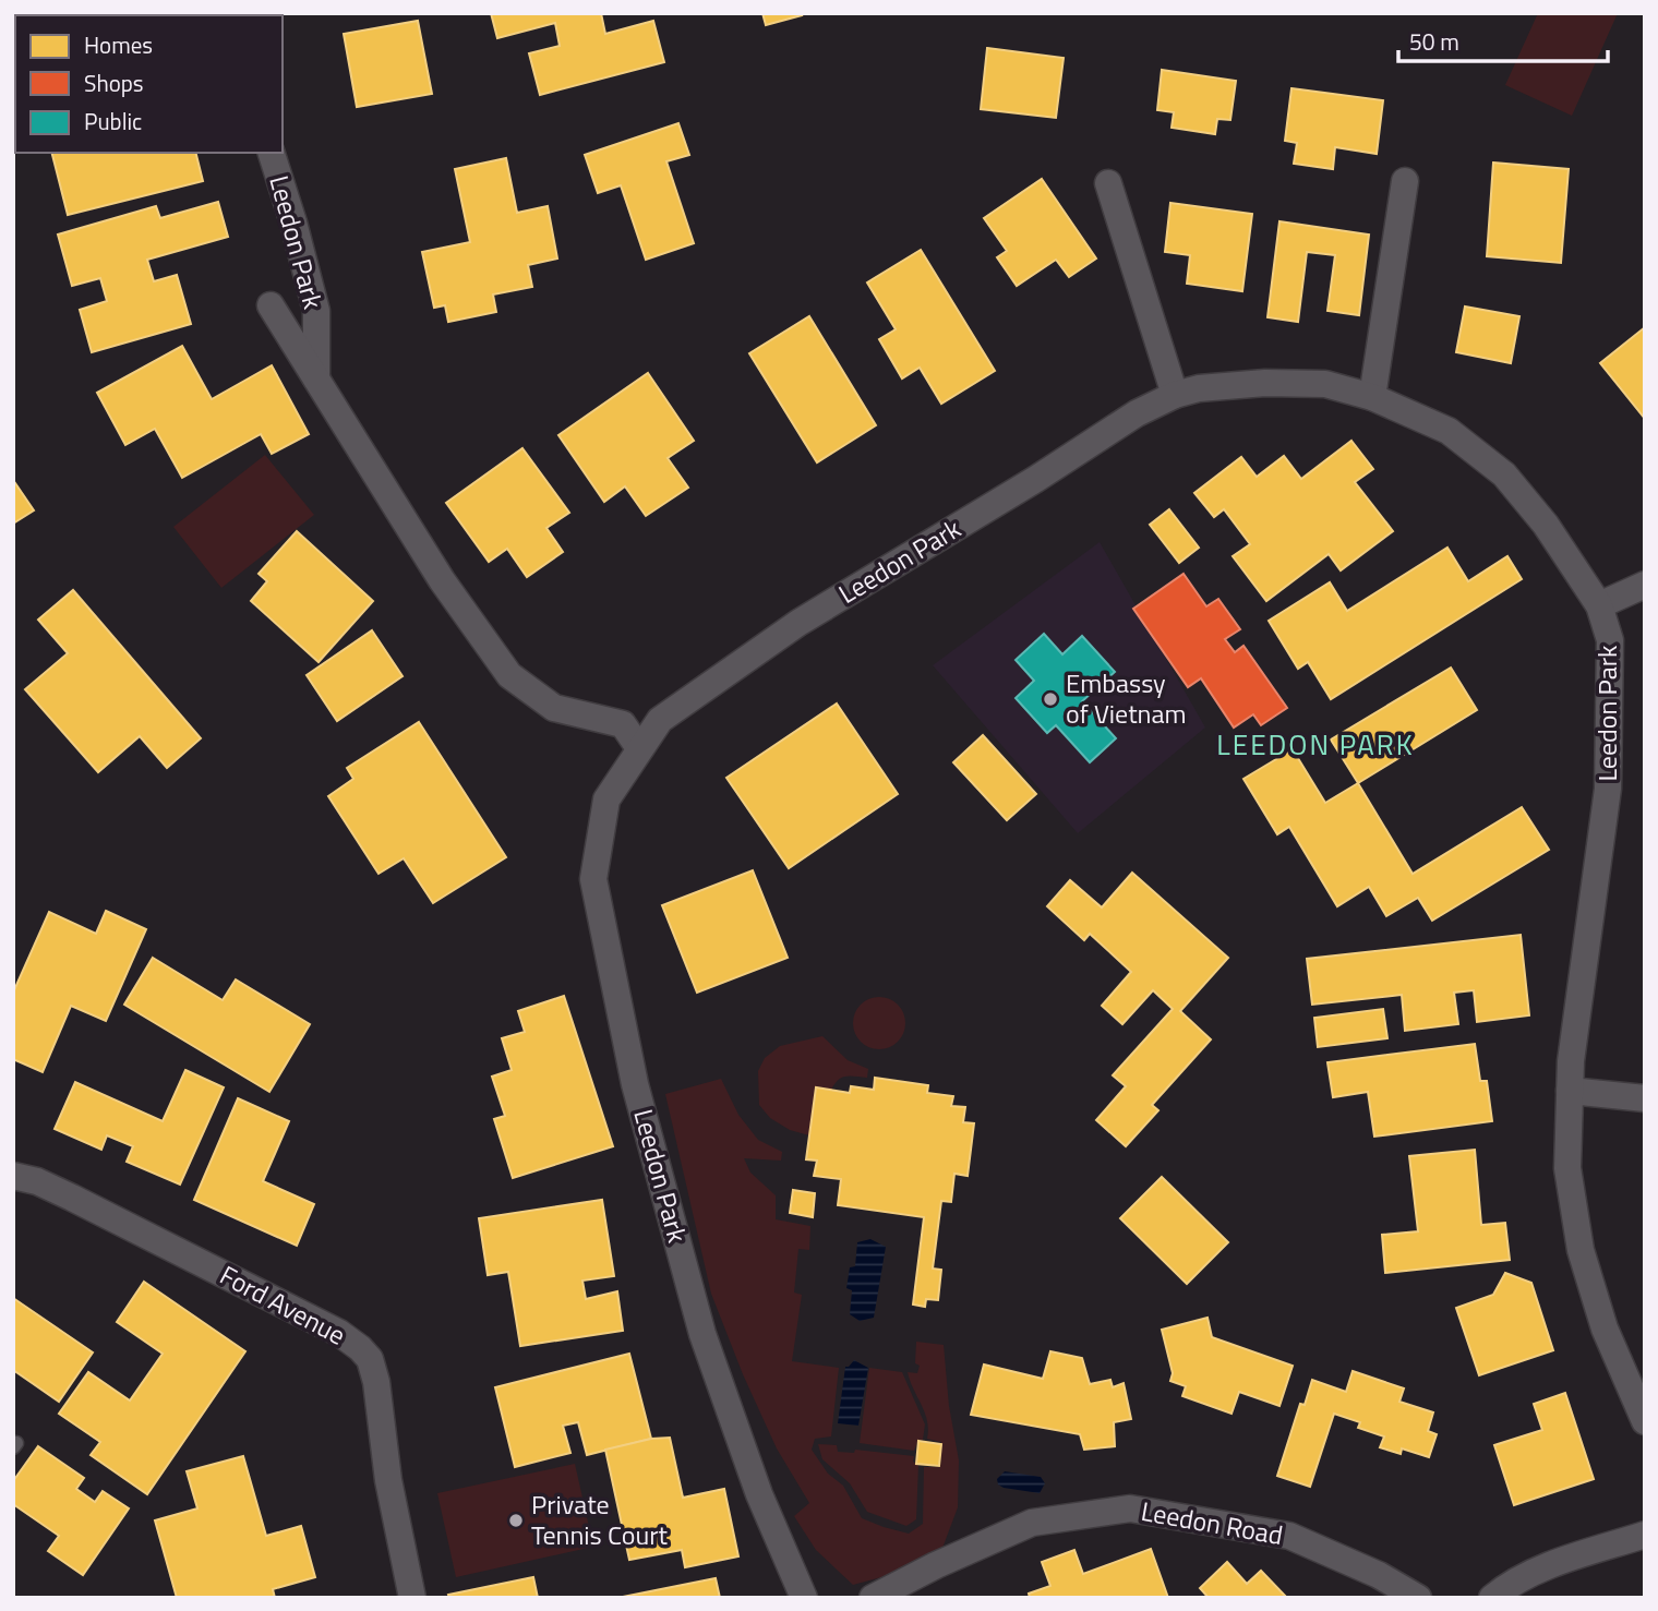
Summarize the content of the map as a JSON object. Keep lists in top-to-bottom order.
{
  "streets": {
    "street": ["Leedon Park", "Ford Avenue", "Leedon Road"]
  },
  "districts": ["LEEDON PARK"],
  "places": ["Embassy of Vietnam", "Private Tennis Court"],
  "legend": ["Homes", "Shops", "Public"],
  "scale_bar": "50 m"
}
